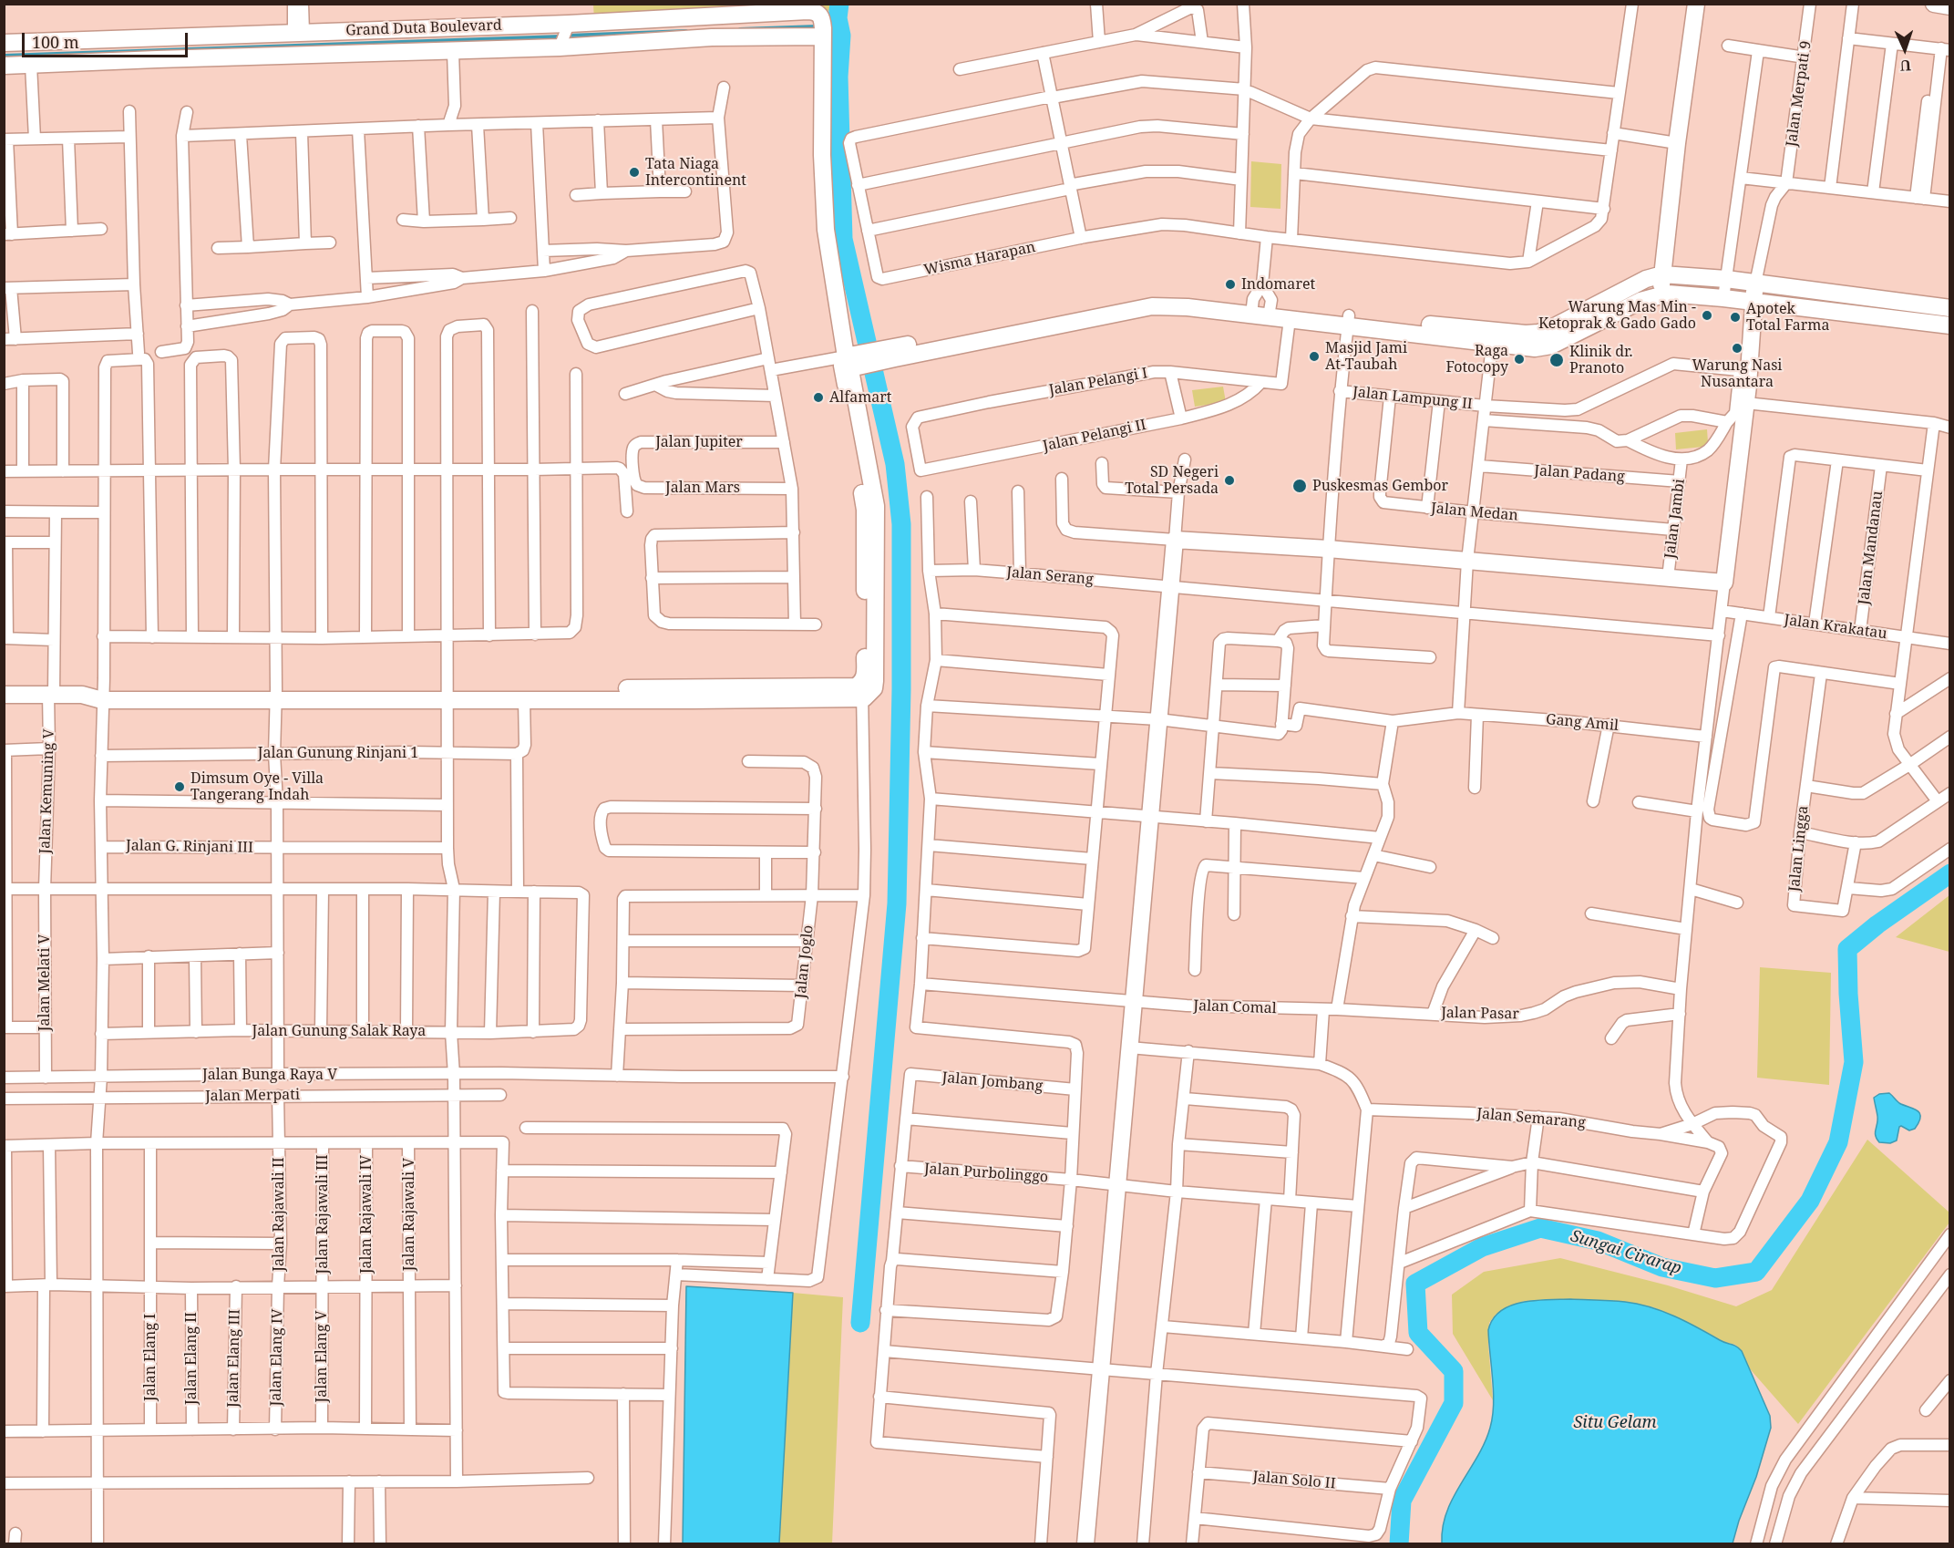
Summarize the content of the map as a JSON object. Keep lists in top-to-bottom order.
{
  "streets": {
    "street": [
      "Grand Duta Boulevard",
      "Jalan Merpati 9",
      "Wisma Harapan",
      "Jalan Pelangi I",
      "Jalan Lampung II",
      "Jalan Pelangi II",
      "Jalan Jupiter",
      "Jalan Padang",
      "Jalan Mars",
      "Jalan Medan",
      "Jalan Jambi",
      "Jalan Mandanau",
      "Jalan Serang",
      "Jalan Krakatau",
      "Gang Amil",
      "Jalan Gunung Rinjani 1",
      "Jalan Kemuning V",
      "Jalan G. Rinjani III",
      "Jalan Lingga",
      "Jalan Joglo",
      "Jalan Melati V",
      "Jalan Comal",
      "Jalan Pasar",
      "Jalan Gunung Salak Raya",
      "Jalan Bunga Raya V",
      "Jalan Jombang",
      "Jalan Merpati",
      "Jalan Semarang",
      "Jalan Purbolinggo",
      "Jalan Rajawali II",
      "Jalan Rajawali III",
      "Jalan Rajawali IV",
      "Jalan Rajawali V",
      "Jalan Elang V",
      "Jalan Elang I",
      "Jalan Elang IV",
      "Jalan Elang II",
      "Jalan Elang III",
      "Jalan Solo II"
    ]
  },
  "crossings": [
    ["Jalan Pelangi I", "Jalan Pelangi II"],
    ["Jalan Lampung II", "Jalan Medan"],
    ["Jalan Jupiter", "Jalan Mars"],
    ["Jalan Padang", "Jalan Jambi"],
    ["Jalan Medan", "Jalan Jambi"],
    ["Jalan Mandanau", "Jalan Krakatau"],
    ["Jalan Kemuning V", "Jalan Melati V"],
    ["Jalan Melati V", "Jalan Bunga Raya V"],
    ["Jalan Comal", "Jalan Pasar"],
    ["Jalan Merpati", "Jalan Rajawali II"],
    ["Jalan Rajawali II", "Jalan Elang IV"],
    ["Jalan Rajawali III", "Jalan Elang V"]
  ],
  "water": ["Sungai Cirarap", "Situ Gelam"],
  "places": [
    "Tata Niaga Intercontinent",
    "Indomaret",
    "Warung Mas Min - Ketoprak & Gado Gado",
    "Apotek Total Farma",
    "Warung Nasi Nusantara",
    "Masjid Jami At-Taubah",
    "Raga Fotocopy",
    "Klinik dr. Pranoto",
    "Alfamart",
    "SD Negeri Total Persada",
    "Puskesmas Gembor",
    "Dimsum Oye - Villa Tangerang Indah"
  ],
  "scale_bar": "100 m",
  "north": "bottom"
}
